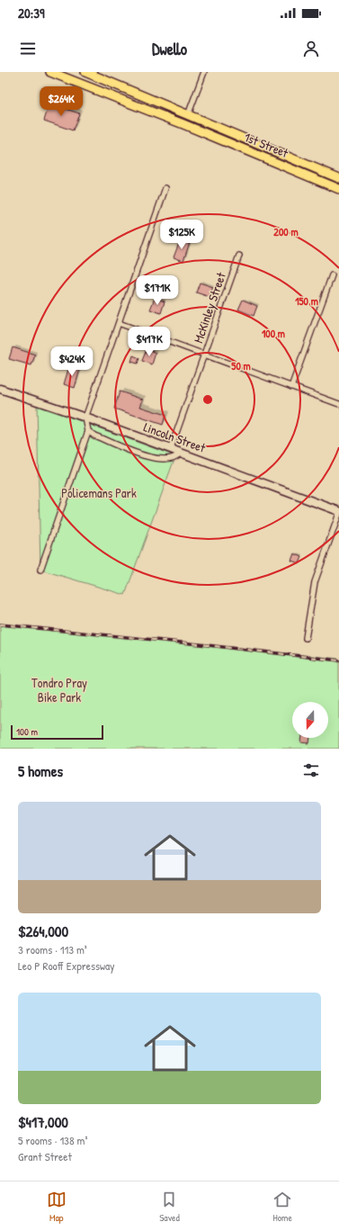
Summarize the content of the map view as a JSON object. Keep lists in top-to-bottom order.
{
  "streets": {
    "main road": ["1st Street", "Lincoln Street"],
    "street": ["McKinley Street"]
  },
  "crossings": [
    ["McKinley Street", "Lincoln Street"]
  ],
  "parks": ["Policemans Park", "Tondro Pray Bike Park"],
  "scale_bar": "100 m",
  "north": "bottom",
  "page": {
    "status": "20:39",
    "header": "Dwello",
    "price": [
      "$264K",
      "$125K",
      "$171K",
      "$417K",
      "$424K"
    ],
    "scale": "100 m",
    "heading": "5 homes",
    "list": [
      {
        "name": "$264,000",
        "note": "3 rooms · 113 m² · Leo P Rooff Expressway"
      },
      {
        "name": "$417,000",
        "note": "5 rooms · 138 m² · Grant Street"
      }
    ],
    "tabs": ["Map", "Saved", "Home"]
  },
  "rings": [
    "200 m",
    "150 m",
    "100 m",
    "50 m"
  ]
}
